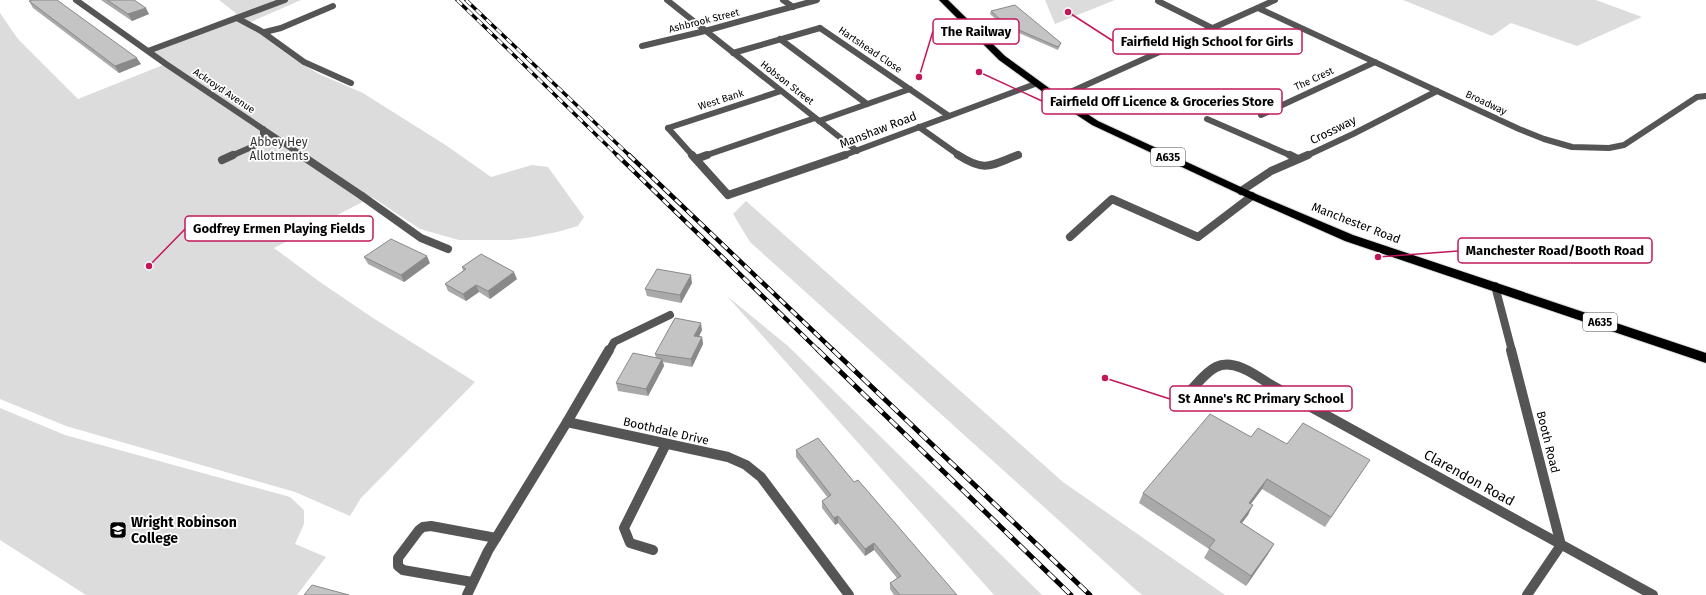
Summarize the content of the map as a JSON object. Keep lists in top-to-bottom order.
{
  "streets": {
    "highway": ["A635", "Manchester Road"],
    "street": [
      "Ashbrook Street",
      "Hartshead Close",
      "The Crest",
      "Hobson Street",
      "Ackroyd Avenue",
      "West Bank",
      "Broadway",
      "Manshaw Road",
      "Crossway",
      "Boothdale Drive",
      "Booth Road",
      "Clarendon Road"
    ]
  },
  "crossings": [
    ["Ashbrook Street", "Hobson Street"],
    ["Hartshead Close", "Manshaw Road"],
    ["The Crest", "Broadway"],
    ["Hobson Street", "West Bank"],
    ["Hobson Street", "Manshaw Road"],
    ["West Bank", "Manshaw Road"],
    ["Broadway", "Crossway"],
    ["Manshaw Road", "A635"],
    ["Crossway", "Manchester Road"],
    ["A635", "Manchester Road"],
    ["Manchester Road", "Booth Road"],
    ["Booth Road", "Clarendon Road"]
  ],
  "parks": ["Abbey Hey Allotments"],
  "places": {
    "other": [
      "Fairfield High School for Girls",
      "Fairfield Off Licence & Groceries Store",
      "The Railway",
      "Manchester Road/Booth Road",
      "Godfrey Ermen Playing Fields",
      "St Anne's RC Primary School"
    ],
    "school or university": ["Wright Robinson College"]
  }
}
